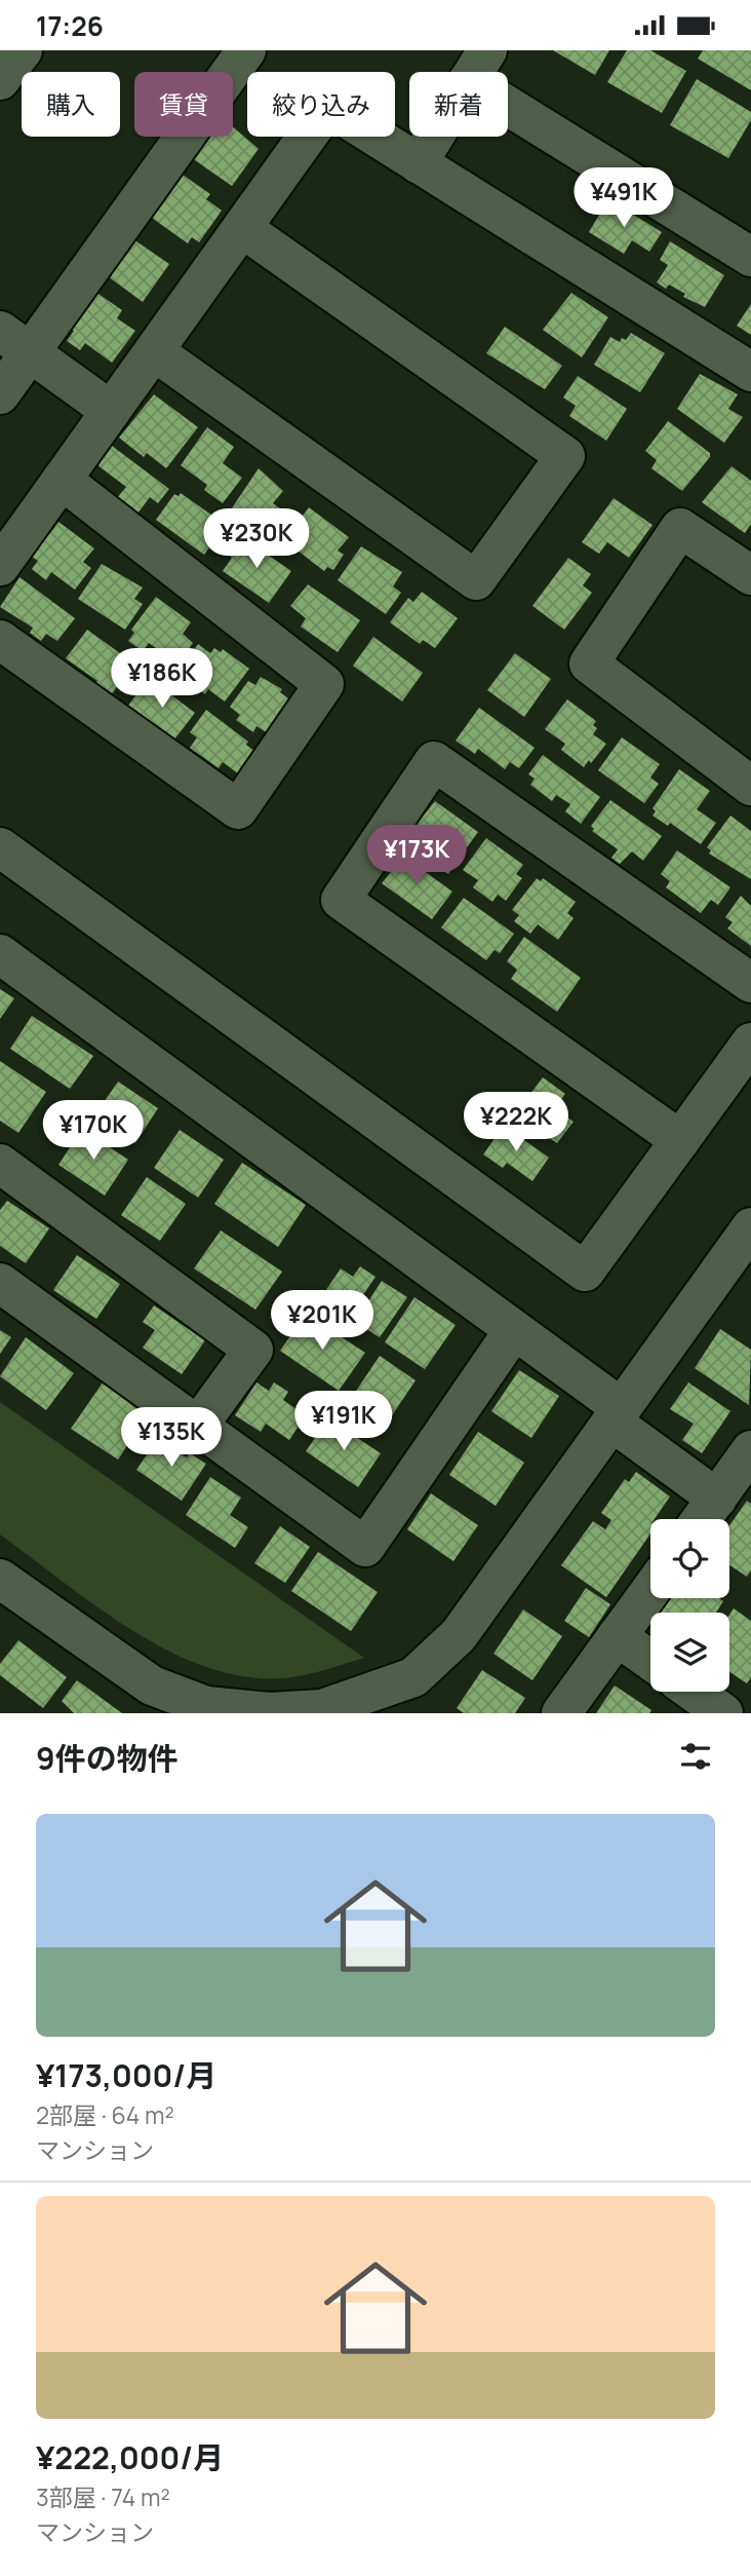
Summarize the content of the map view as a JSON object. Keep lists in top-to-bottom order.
{
  "page": {
    "status": "17:26",
    "chip": [
      "購入",
      "賃貸",
      "絞り込み",
      "新着"
    ],
    "price": [
      "¥491K",
      "¥230K",
      "¥186K",
      "¥173K",
      "¥222K",
      "¥170K",
      "¥201K",
      "¥191K",
      "¥135K"
    ],
    "heading": "9件の物件",
    "list": [
      {
        "name": "¥173,000/月",
        "note": "2部屋 · 64 m² · マンション"
      },
      {
        "name": "¥222,000/月",
        "note": "3部屋 · 74 m² · マンション"
      }
    ]
  }
}
